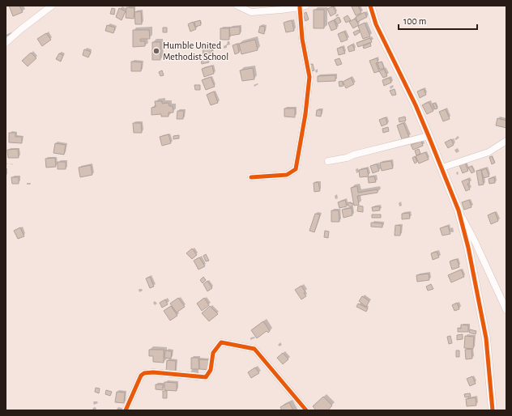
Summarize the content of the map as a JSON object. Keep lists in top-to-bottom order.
{
  "places": ["Humble United Methodist School"],
  "scale_bar": "100 m"
}
